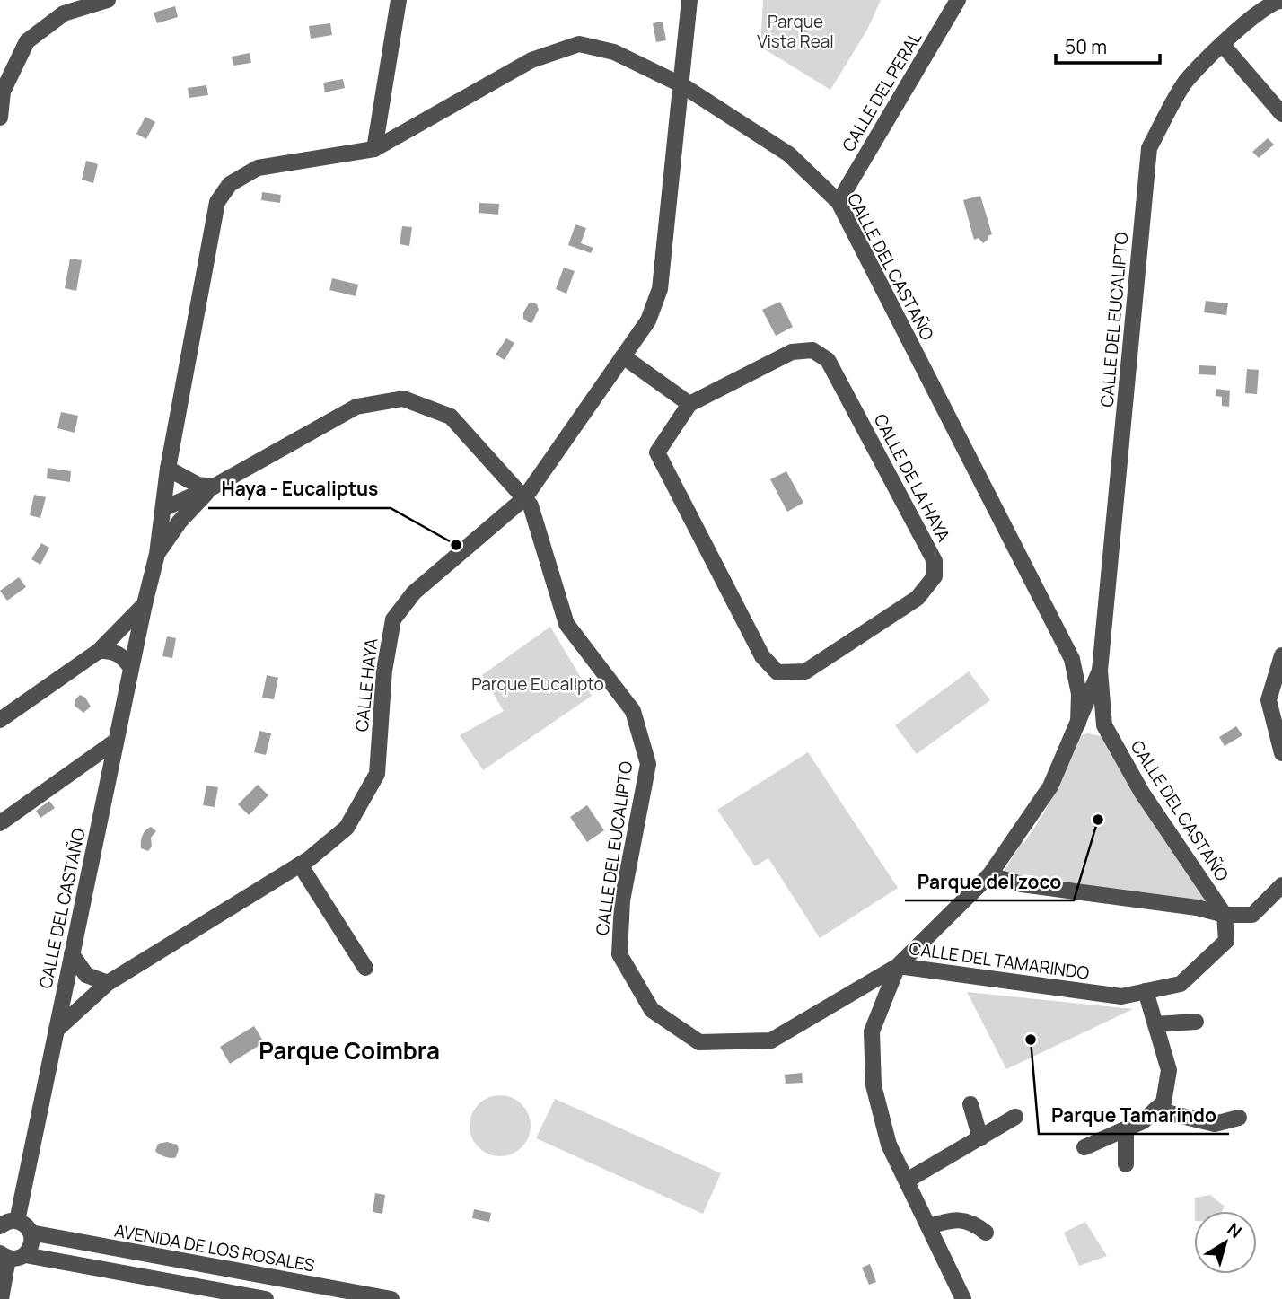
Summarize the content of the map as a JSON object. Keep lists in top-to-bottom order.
{
  "streets": {
    "street": [
      "CALLE DEL PERAL",
      "CALLE DEL CASTAÑO",
      "CALLE DEL EUCALIPTO",
      "CALLE DE LA HAYA",
      "CALLE HAYA",
      "CALLE DEL TAMARINDO",
      "AVENIDA DE LOS ROSALES"
    ]
  },
  "crossings": [
    ["CALLE DEL PERAL", "CALLE DEL CASTAÑO"],
    ["CALLE DEL CASTAÑO", "CALLE DEL EUCALIPTO"],
    ["CALLE DEL CASTAÑO", "CALLE HAYA"],
    ["CALLE DEL CASTAÑO", "CALLE DEL TAMARINDO"],
    ["CALLE DEL EUCALIPTO", "CALLE HAYA"],
    ["CALLE DEL EUCALIPTO", "CALLE DEL TAMARINDO"]
  ],
  "districts": ["Parque Coimbra"],
  "parks": ["Parque Vista Real", "Parque Eucalipto"],
  "places": ["Haya - Eucaliptus", "Parque del zoco", "Parque Tamarindo"],
  "scale_bar": "50 m",
  "north": "top right"
}
